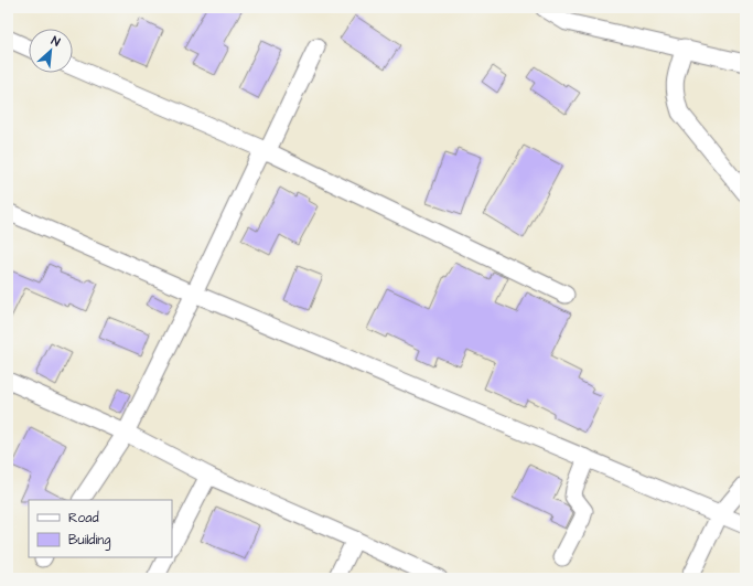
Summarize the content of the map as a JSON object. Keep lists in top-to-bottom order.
{
  "legend": ["Road", "Building"],
  "north": "top right"
}
